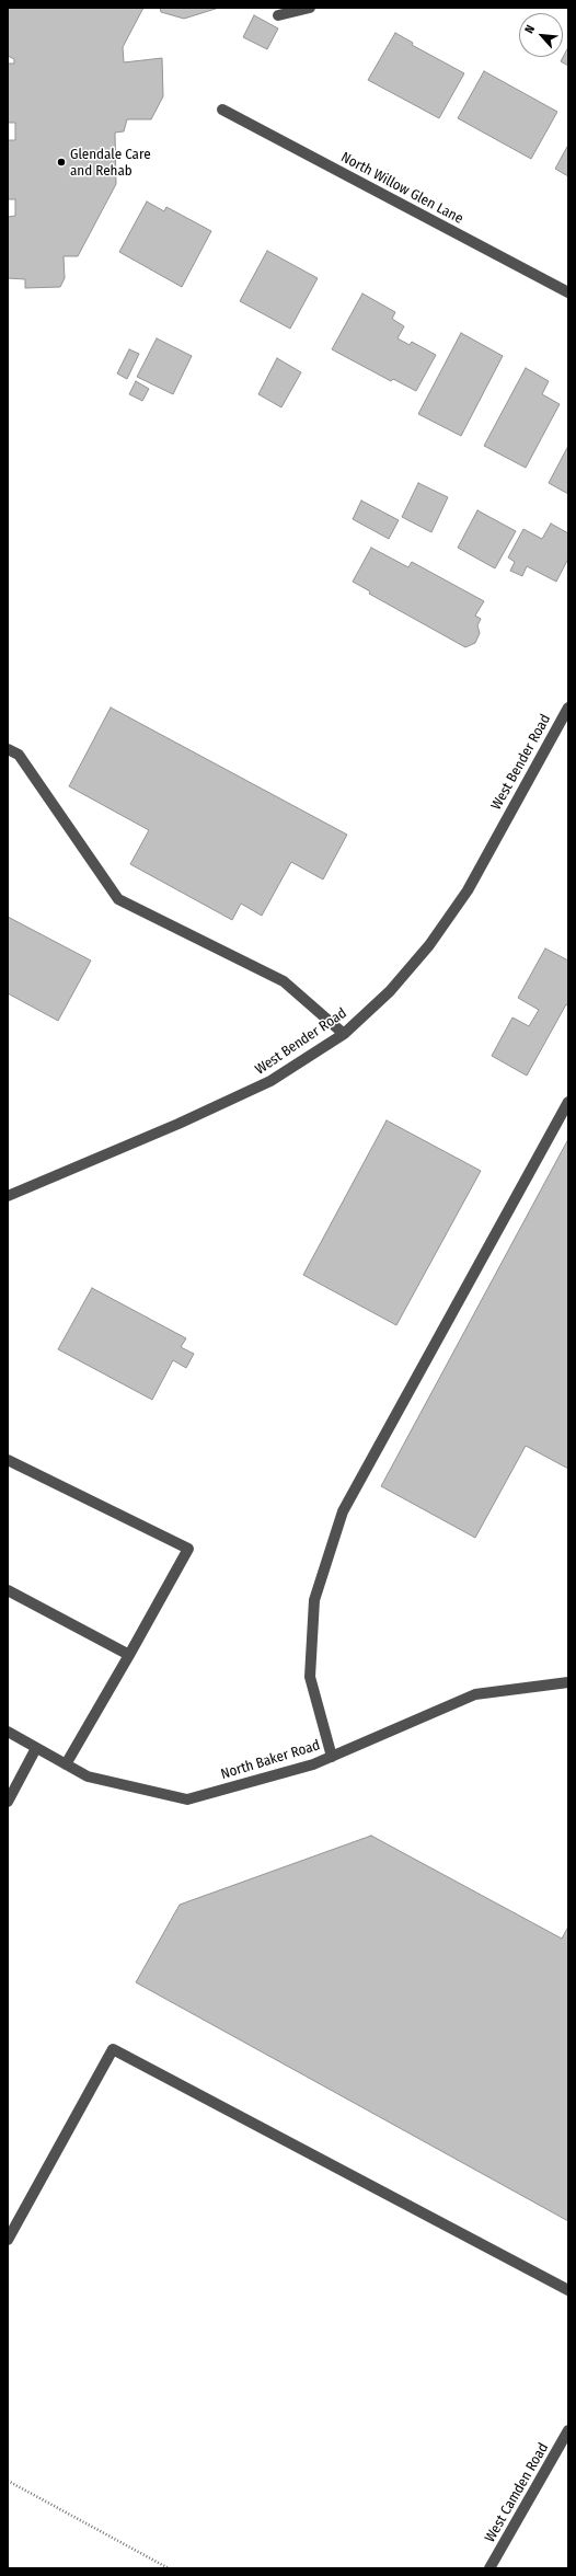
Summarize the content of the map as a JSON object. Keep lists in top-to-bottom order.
{
  "streets": {
    "street": [
      "North Willow Glen Lane",
      "West Bender Road",
      "North Baker Road",
      "West Camden Road"
    ]
  },
  "places": ["Glendale Care and Rehab"],
  "north": "top left"
}
